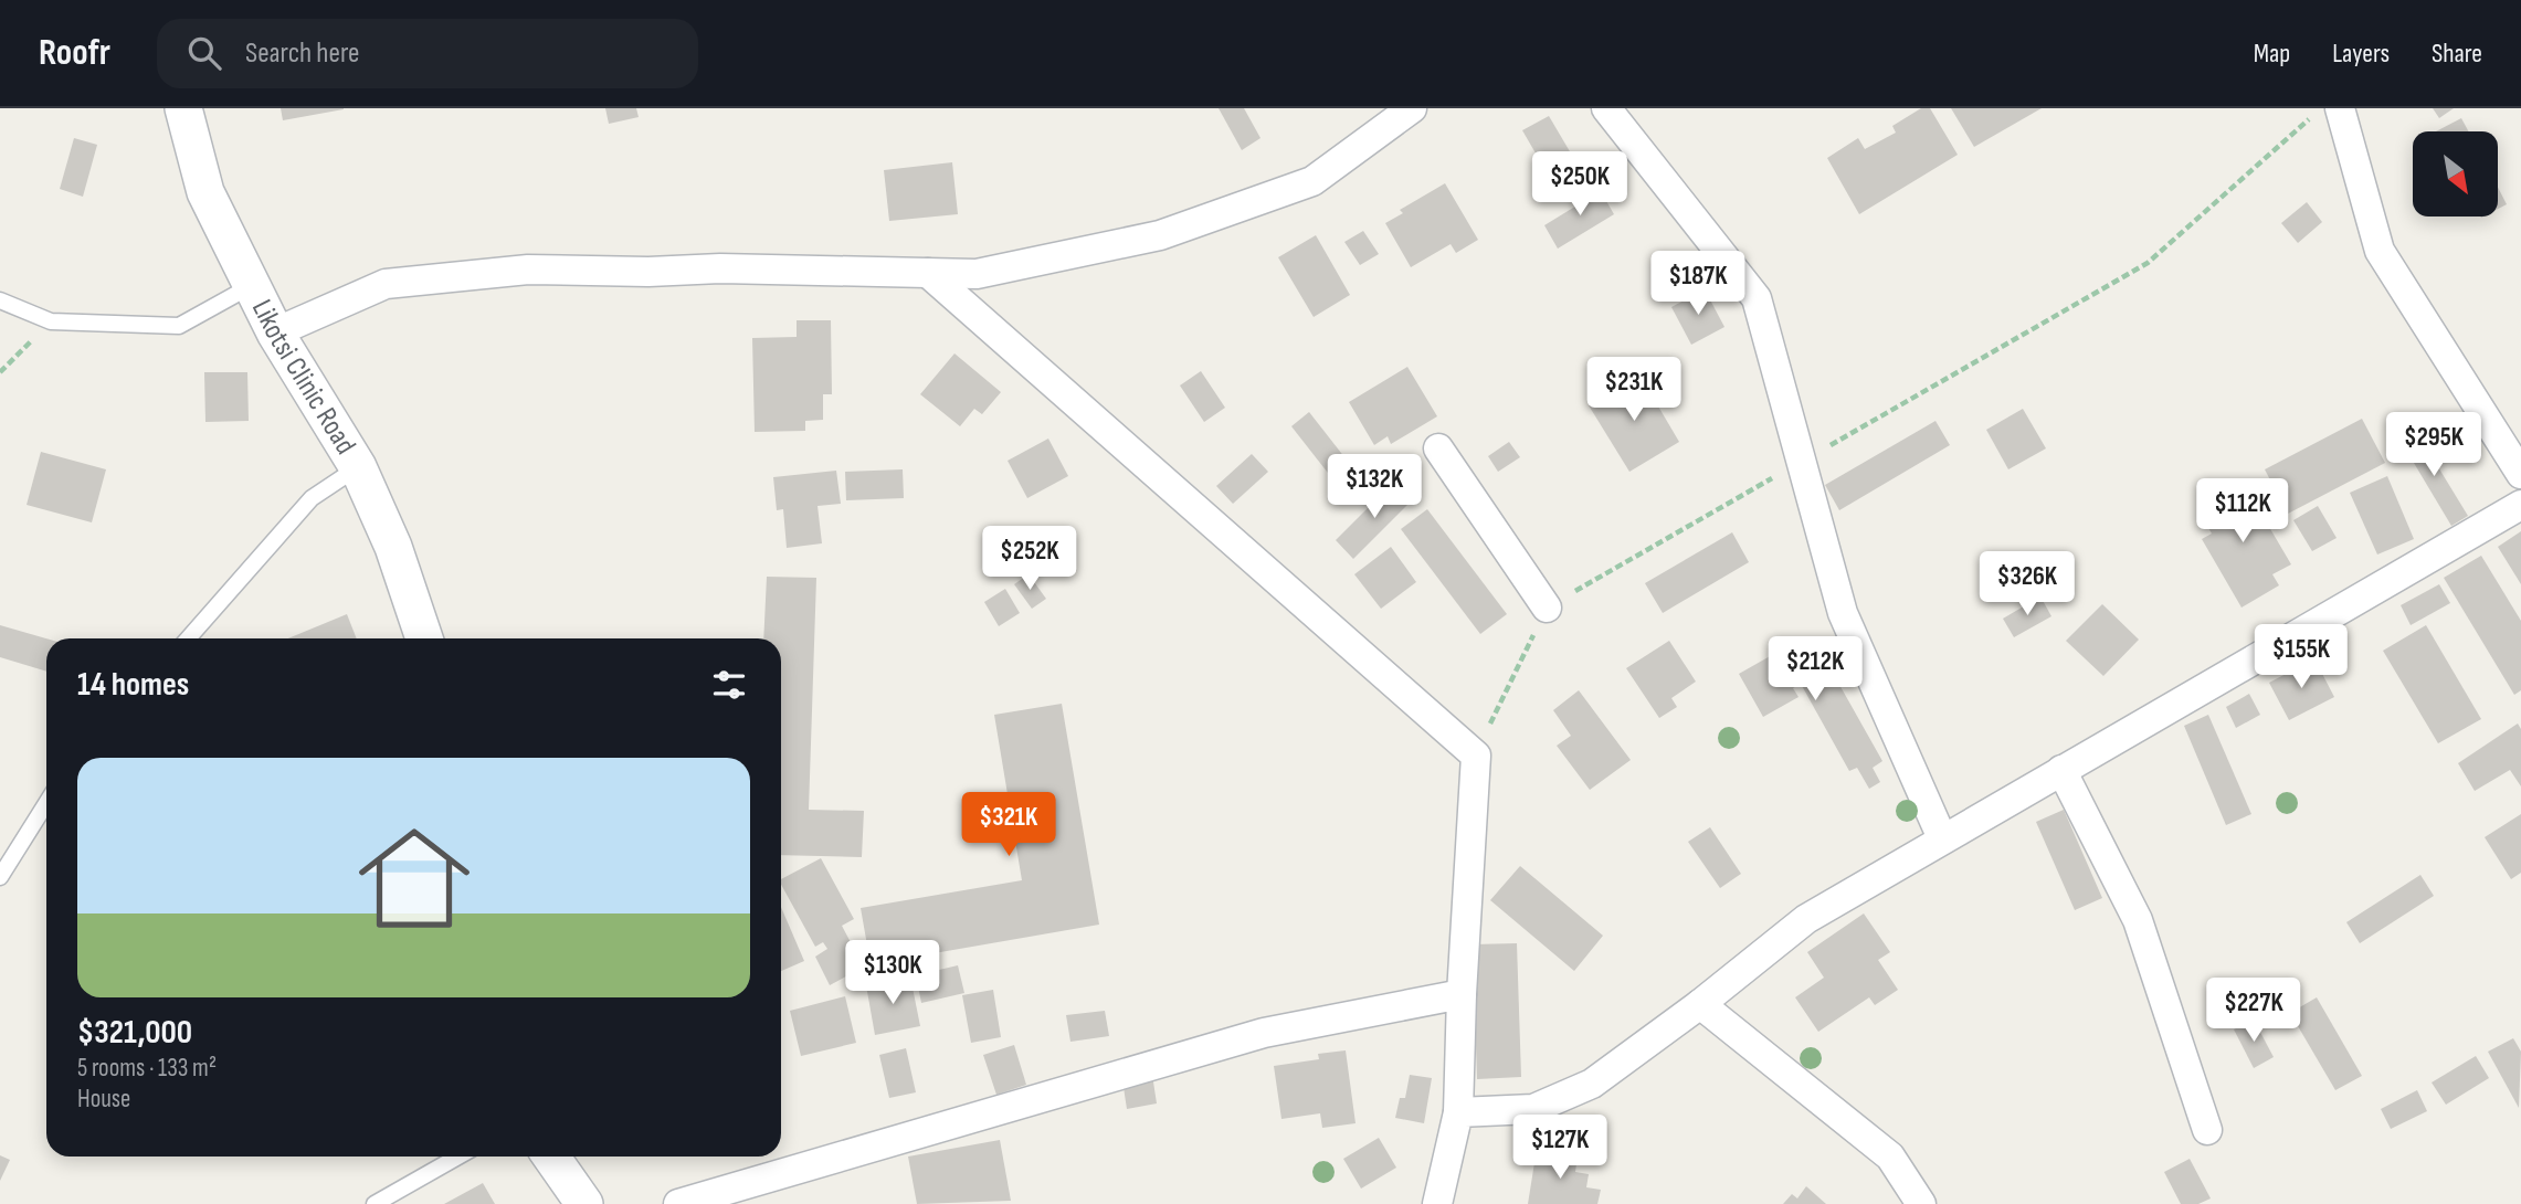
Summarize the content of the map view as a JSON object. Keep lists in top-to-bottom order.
{
  "streets": {
    "street": ["Likotsi Clinic Road"]
  },
  "north": "bottom right",
  "page": {
    "header": "Roofr",
    "search": "Search here",
    "nav": ["Map", "Layers", "Share"],
    "price": [
      "$250K",
      "$187K",
      "$231K",
      "$295K",
      "$132K",
      "$112K",
      "$252K",
      "$326K",
      "$155K",
      "$212K",
      "$321K",
      "$130K",
      "$227K",
      "$127K"
    ],
    "heading": "14 homes",
    "list": [
      {
        "name": "$321,000",
        "note": "5 rooms · 133 m² · House"
      }
    ]
  }
}
